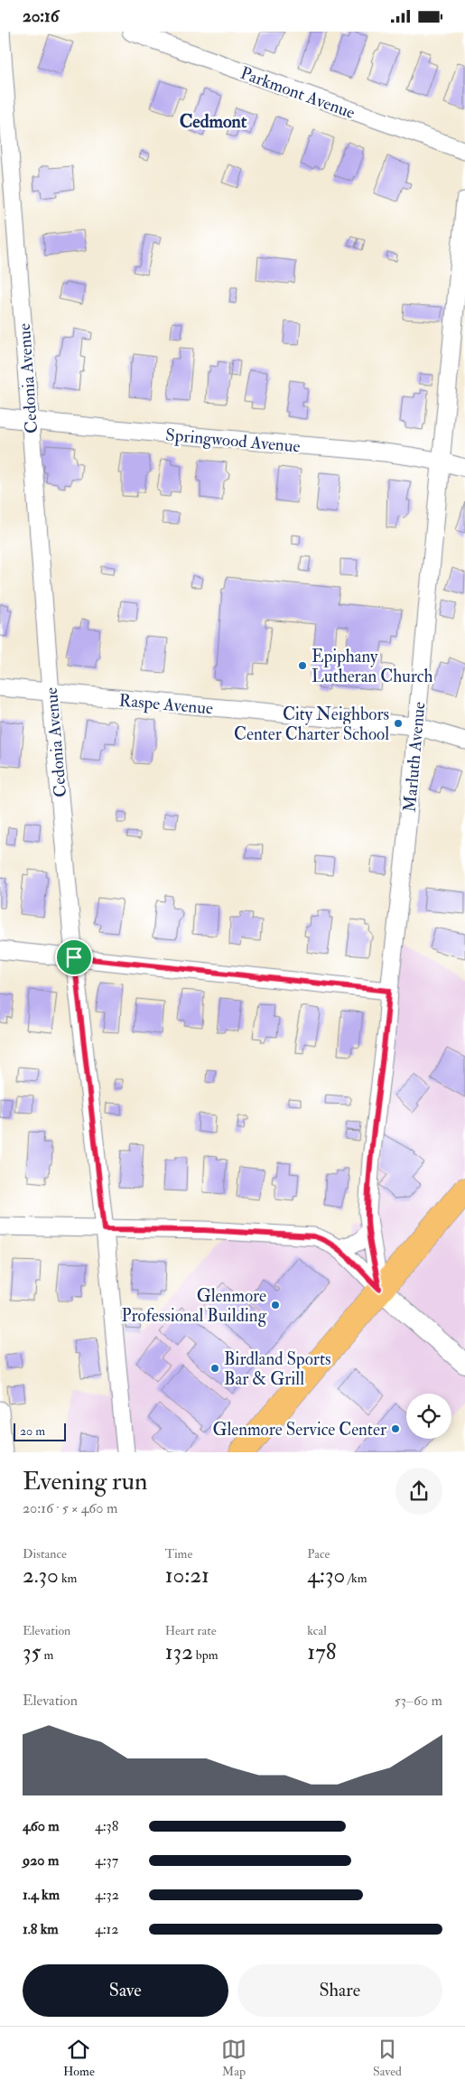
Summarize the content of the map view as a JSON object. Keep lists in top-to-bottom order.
{
  "streets": {
    "street": [
      "Parkmont Avenue",
      "Cedonia Avenue",
      "Springwood Avenue",
      "Raspe Avenue",
      "Marluth Avenue"
    ]
  },
  "crossings": [
    ["Cedonia Avenue", "Springwood Avenue"],
    ["Cedonia Avenue", "Raspe Avenue"],
    ["Springwood Avenue", "Marluth Avenue"],
    ["Raspe Avenue", "Marluth Avenue"]
  ],
  "districts": ["Cedmont"],
  "places": [
    "Epiphany Lutheran Church",
    "City Neighbors Center Charter School",
    "Glenmore Professional Building",
    "Birdland Sports Bar & Grill",
    "Glenmore Service Center"
  ],
  "scale_bar": "20 m",
  "page": {
    "status": "20:16",
    "scale": "20 m",
    "heading": ["Evening run", "20:16 · 5 × 460 m"],
    "stats": [
      ["Distance", "2.30 km"],
      ["Time", "10:21"],
      ["Pace", "4:30 /km"],
      ["Elevation", "35 m"],
      ["Heart rate", "132 bpm"],
      ["kcal", "178"]
    ],
    "chart": ["Elevation", "53–60 m"],
    "list": [
      {
        "name": "460 m",
        "note": "4:38"
      },
      {
        "name": "920 m",
        "note": "4:37"
      },
      {
        "name": "1.4 km",
        "note": "4:32"
      },
      {
        "name": "1.8 km",
        "note": "4:12"
      }
    ],
    "buttons": ["Save", "Share"],
    "tabs": ["Home", "Map", "Saved"]
  }
}
